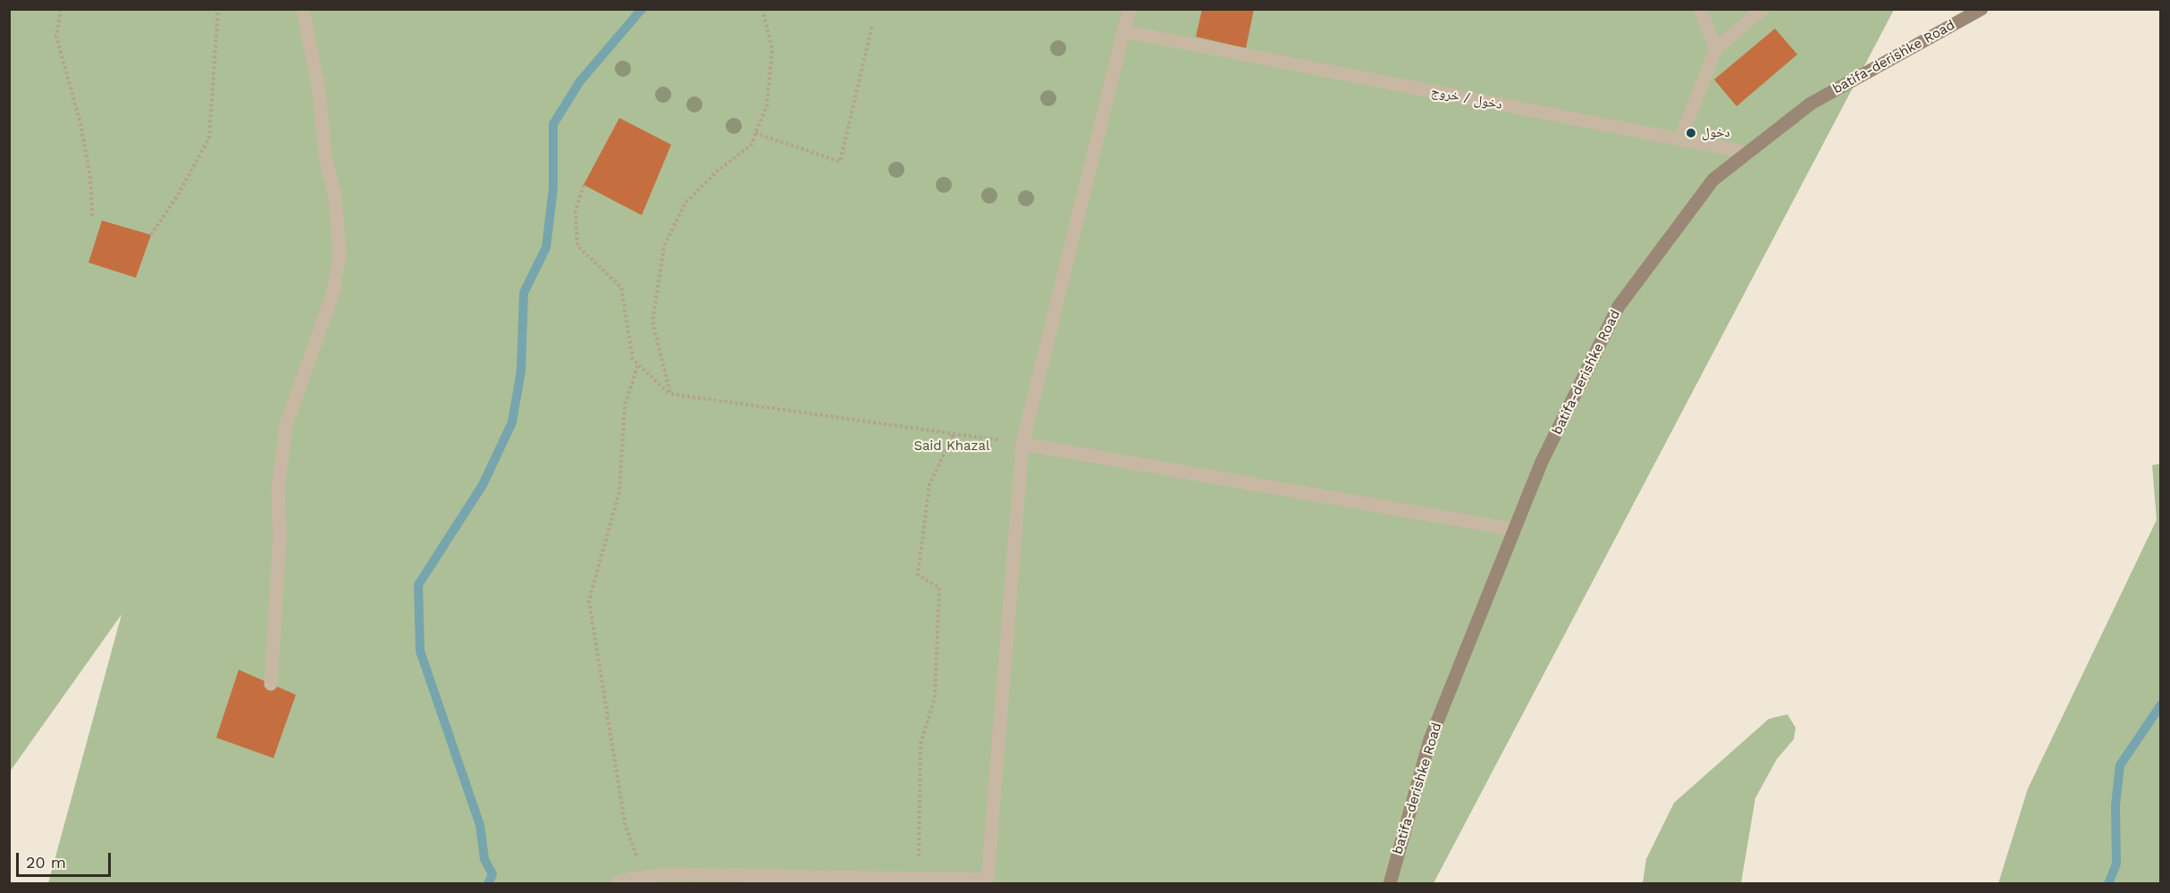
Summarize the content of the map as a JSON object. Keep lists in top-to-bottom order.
{
  "streets": {
    "main road": ["batifa-derishke Road"],
    "street": ["دخول / خروج"]
  },
  "crossings": [
    ["batifa-derishke Road", "دخول / خروج"]
  ],
  "parks": ["Said Khazal"],
  "places": ["دخول"],
  "scale_bar": "20 m"
}
